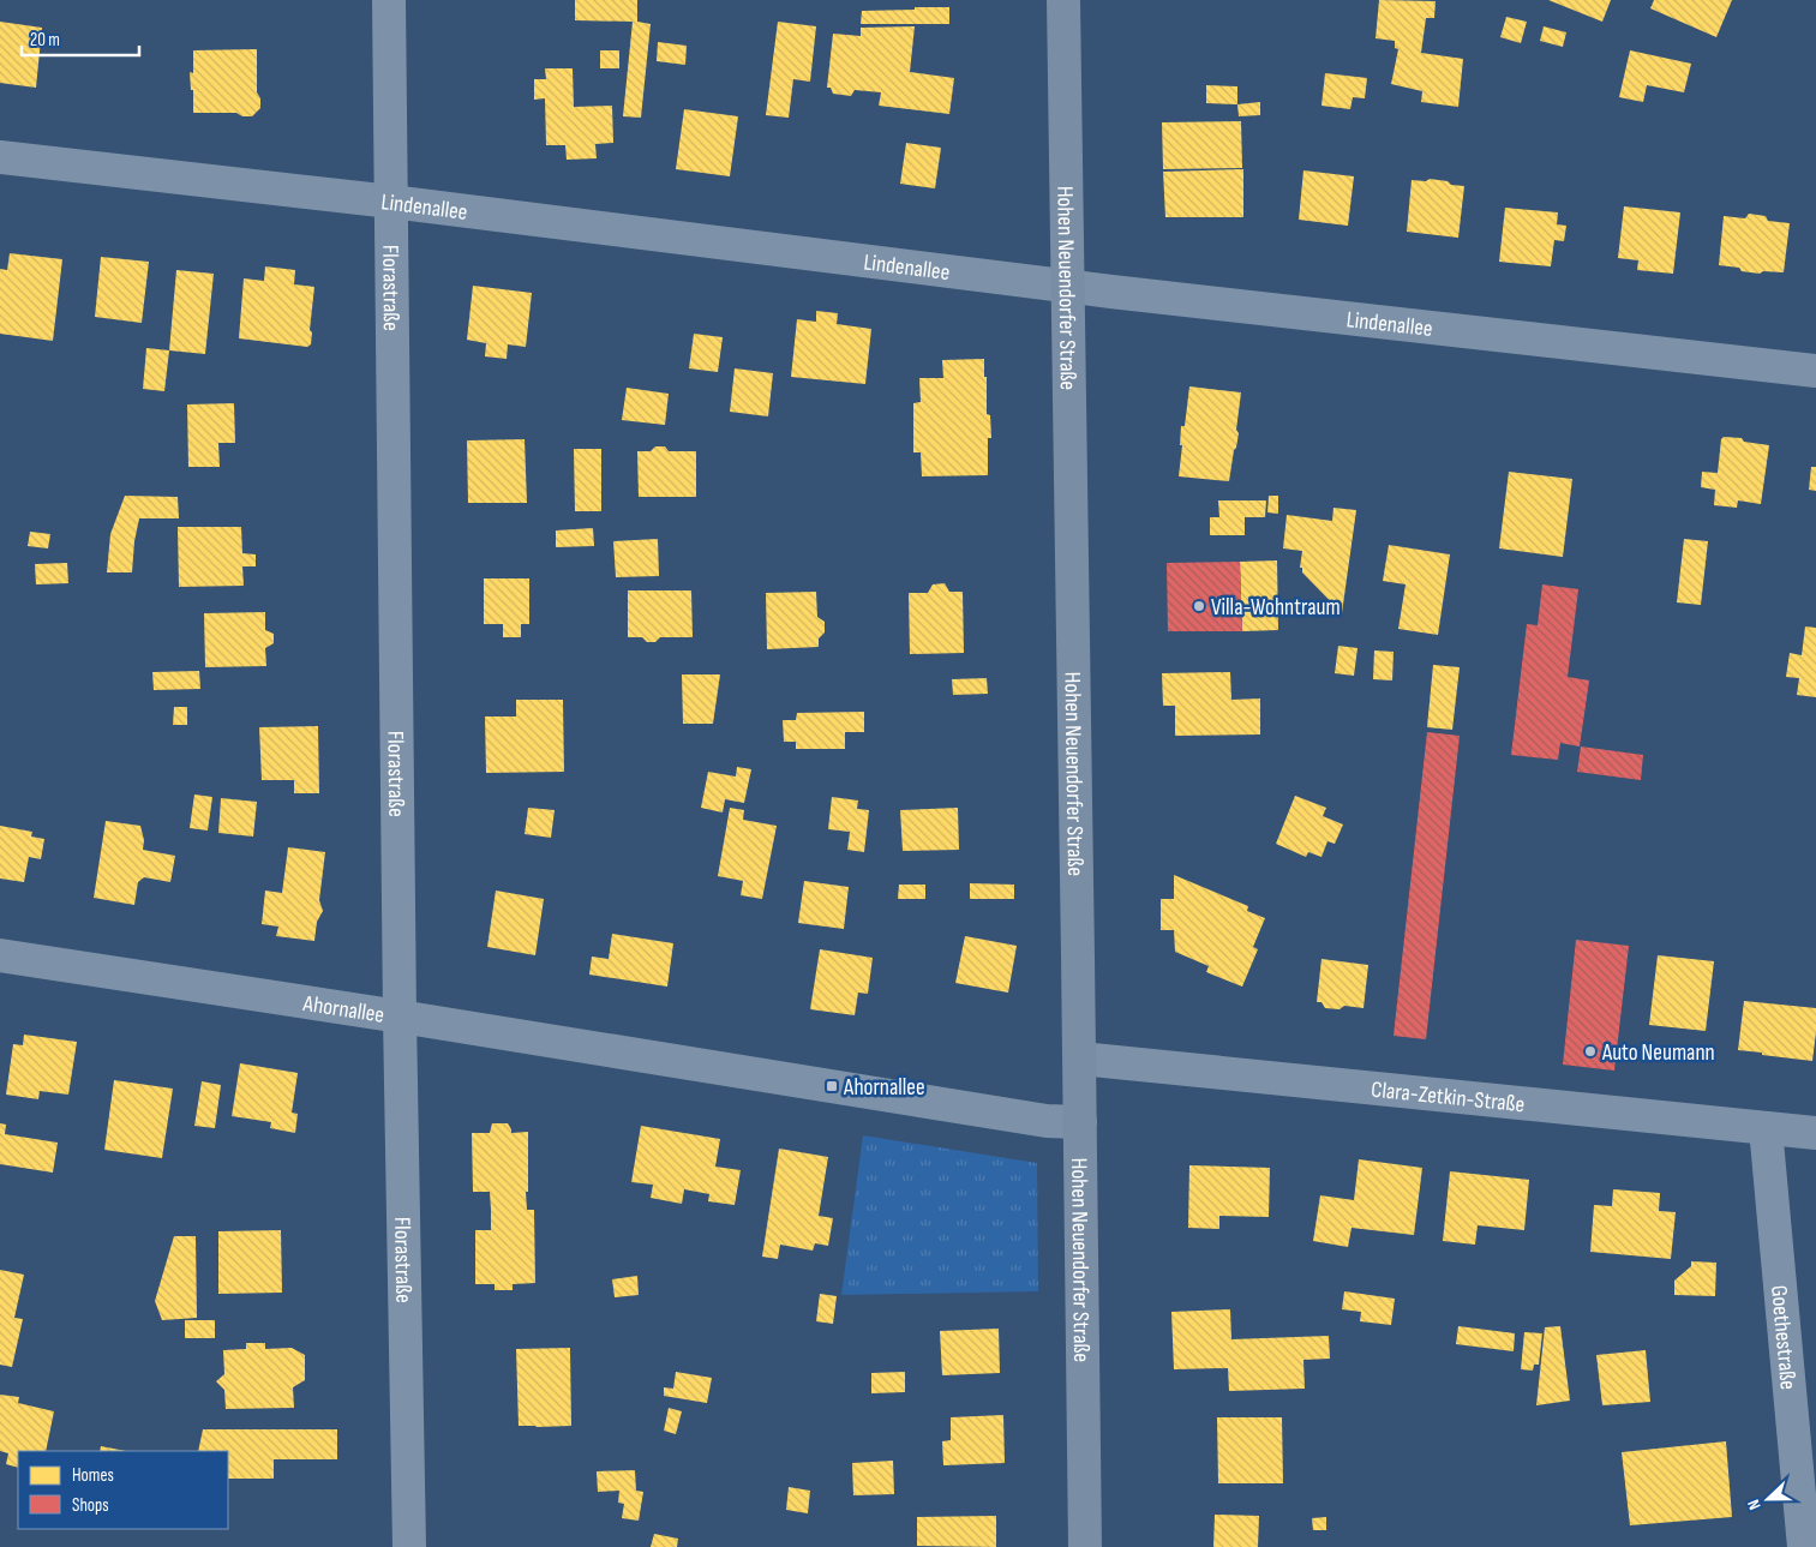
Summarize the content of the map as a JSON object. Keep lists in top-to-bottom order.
{
  "streets": {
    "main road": ["Hohen Neuendorfer Straße"],
    "street": [
      "Lindenallee",
      "Florastraße",
      "Ahornallee",
      "Clara-Zetkin-Straße",
      "Goethestraße"
    ]
  },
  "crossings": [
    ["Lindenallee", "Florastraße"],
    ["Lindenallee", "Hohen Neuendorfer Straße"],
    ["Florastraße", "Ahornallee"],
    ["Hohen Neuendorfer Straße", "Ahornallee"],
    ["Hohen Neuendorfer Straße", "Clara-Zetkin-Straße"],
    ["Clara-Zetkin-Straße", "Goethestraße"]
  ],
  "places": {
    "other": ["Villa-Wohntraum", "Auto Neumann"],
    "transit": ["Ahornallee"]
  },
  "legend": ["Homes", "Shops"],
  "scale_bar": "20 m",
  "north": "left"
}
